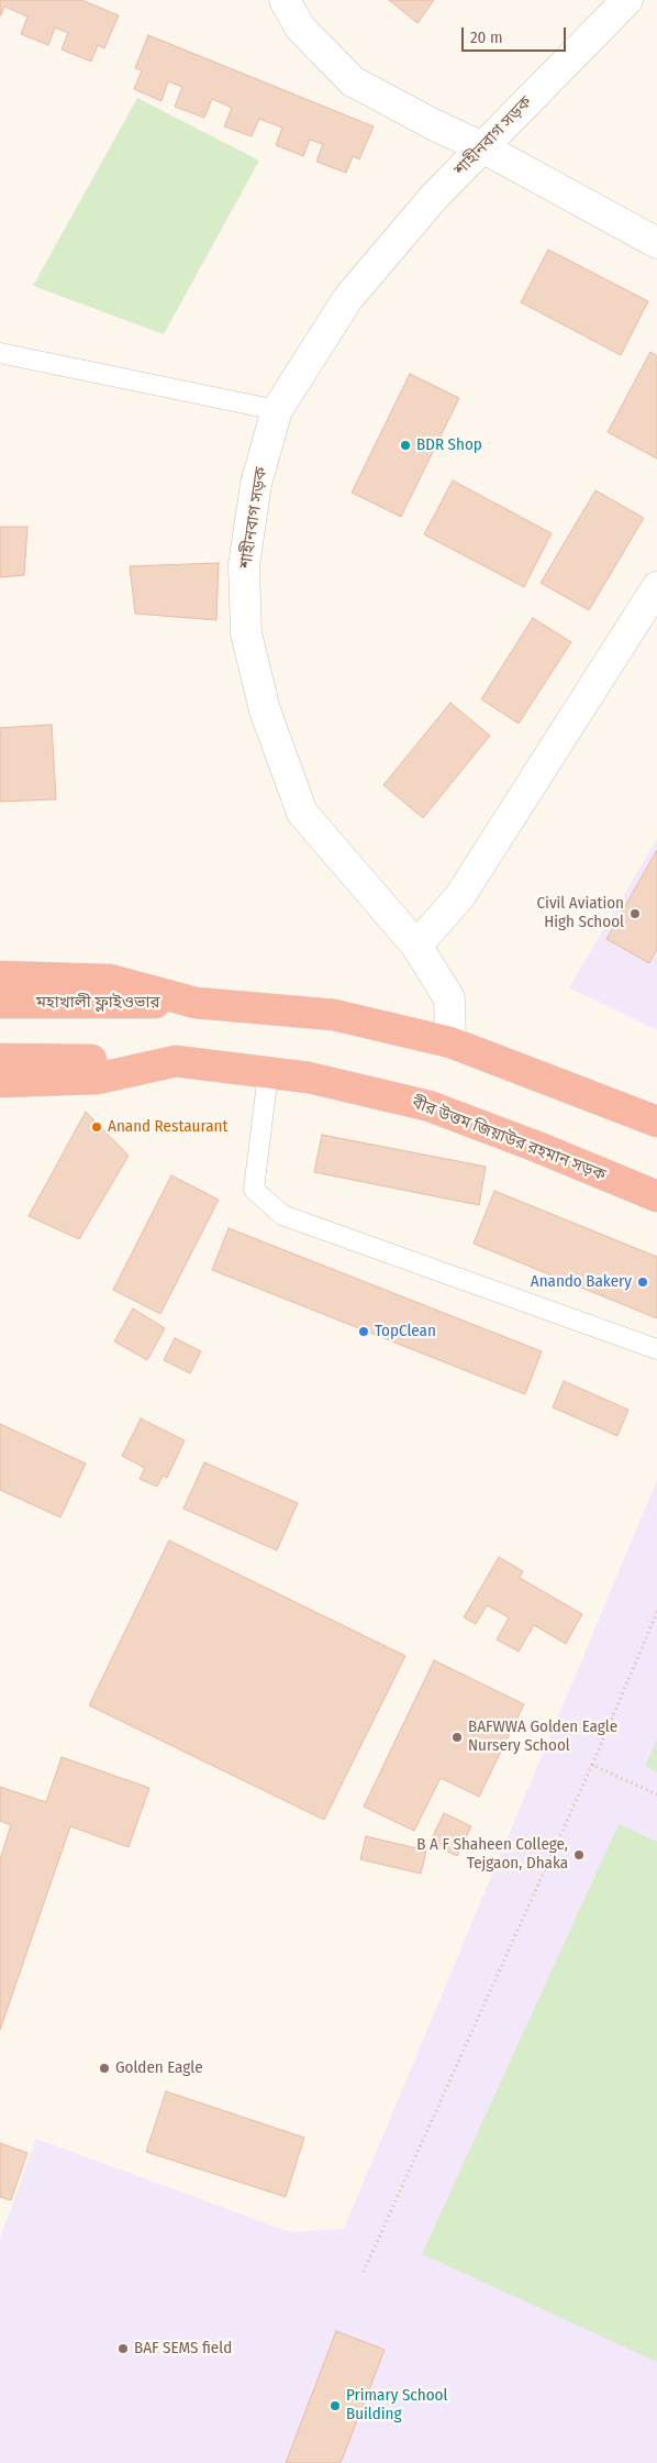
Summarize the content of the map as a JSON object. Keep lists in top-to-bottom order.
{
  "streets": {
    "highway": ["মহাখালী ফ্লাইওভার", "বীর উত্তম জিয়াউর রহমান সড়ক"],
    "street": ["শাহীনবাগ সড়ক"]
  },
  "places": [
    "BDR Shop",
    "Civil Aviation High School",
    "Anand Restaurant",
    "Anando Bakery",
    "TopClean",
    "BAFWWA Golden Eagle Nursery School",
    "B A F Shaheen College, Tejgaon, Dhaka",
    "Golden Eagle",
    "BAF SEMS field",
    "Primary School Building"
  ],
  "scale_bar": "20 m"
}
